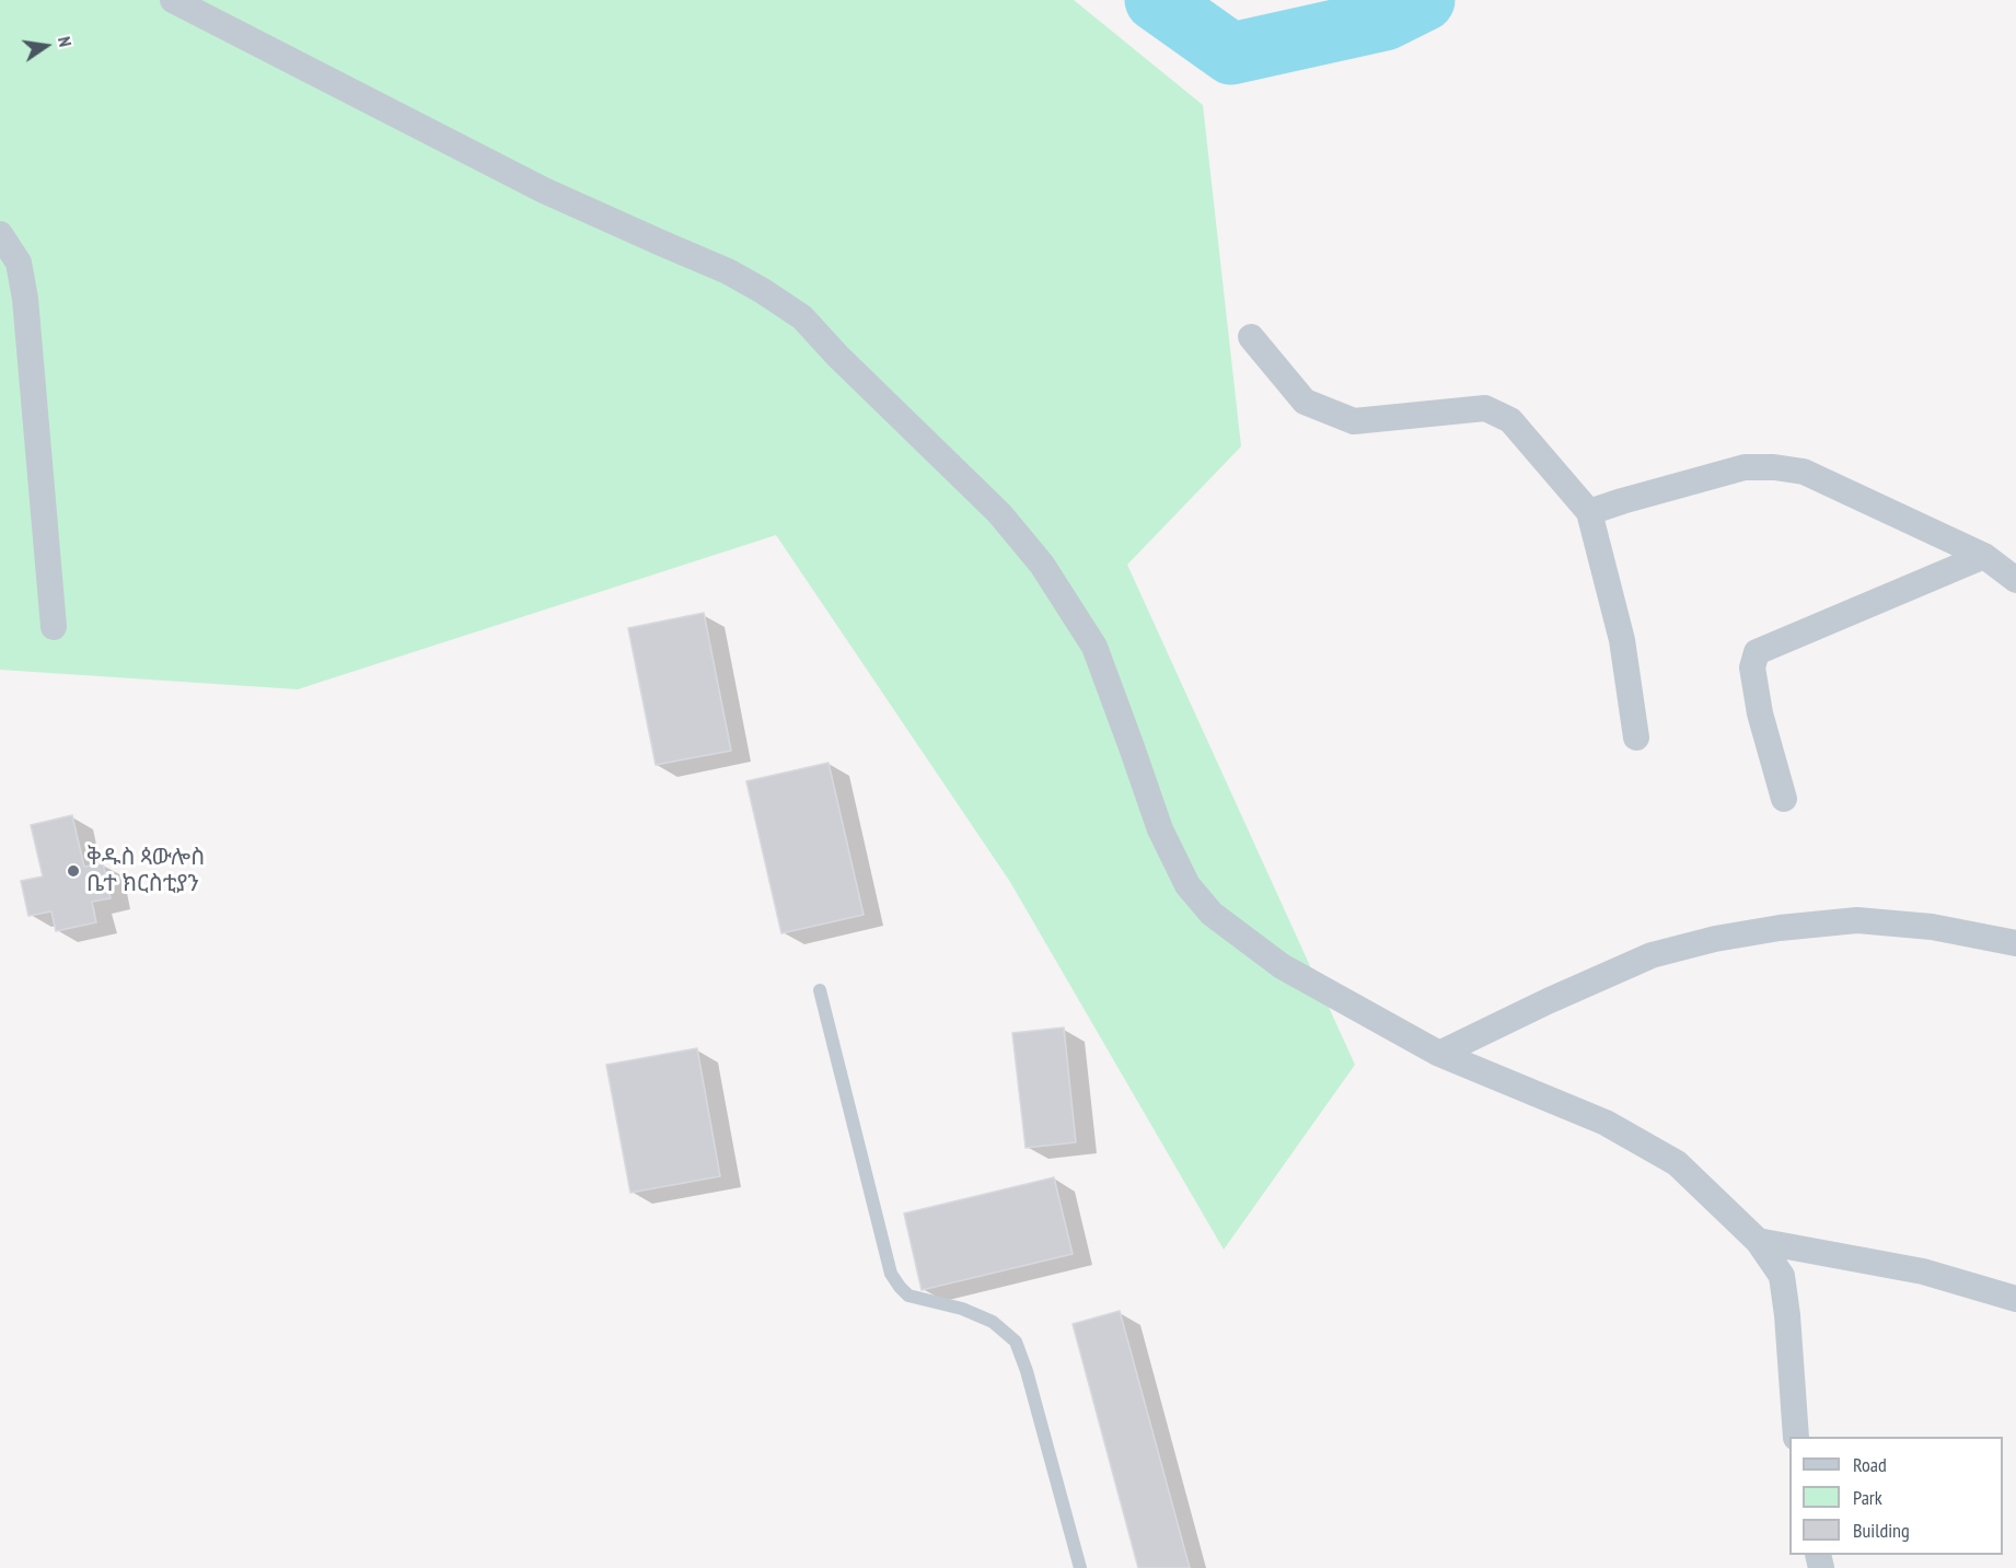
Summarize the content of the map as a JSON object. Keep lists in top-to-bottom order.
{
  "places": ["ቅዱስ ጳውሎስ ቤተ ክርስቲያን"],
  "legend": ["Road", "Park", "Building"],
  "north": "right"
}
